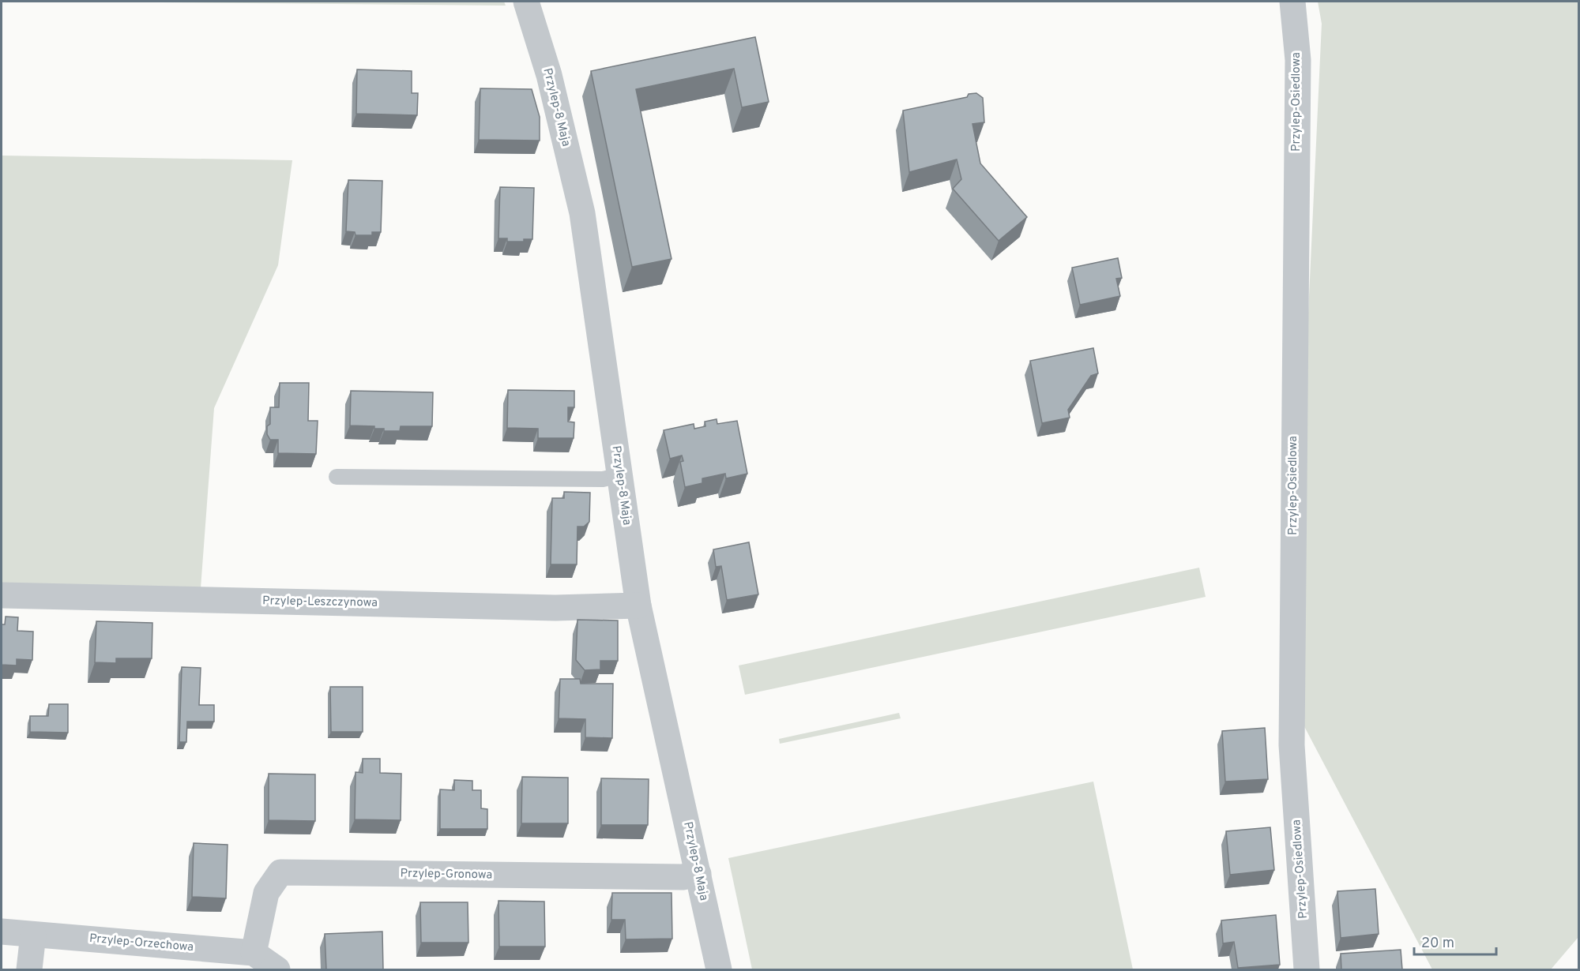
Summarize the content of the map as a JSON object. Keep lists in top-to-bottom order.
{
  "streets": {
    "street": [
      "Przylep-Osiedlowa",
      "Przylep-8 Maja",
      "Przylep-Leszczynowa",
      "Przylep-Gronowa",
      "Przylep-Orzechowa"
    ]
  },
  "crossings": [
    ["Przylep-8 Maja", "Przylep-Leszczynowa"],
    ["Przylep-8 Maja", "Przylep-Gronowa"],
    ["Przylep-Gronowa", "Przylep-Orzechowa"]
  ],
  "scale_bar": "20 m"
}
